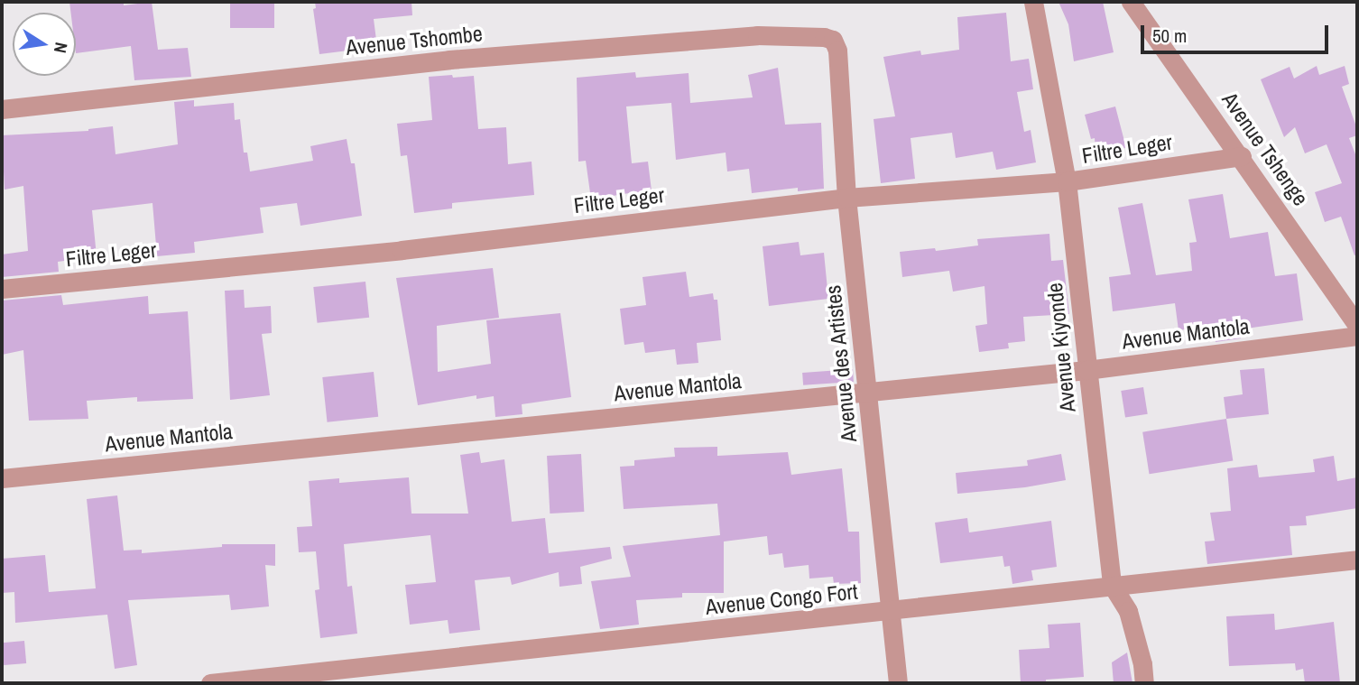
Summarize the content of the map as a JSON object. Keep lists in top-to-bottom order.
{
  "streets": {
    "street": [
      "Avenue Tshombe",
      "Filtre Leger",
      "Avenue Tshenge",
      "Avenue Mantola",
      "Avenue Kiyonde",
      "Avenue des Artistes",
      "Avenue Congo Fort"
    ]
  },
  "crossings": [
    ["Avenue Tshombe", "Avenue des Artistes"],
    ["Filtre Leger", "Avenue Tshenge"],
    ["Filtre Leger", "Avenue Kiyonde"],
    ["Filtre Leger", "Avenue des Artistes"],
    ["Avenue Mantola", "Avenue Kiyonde"],
    ["Avenue Mantola", "Avenue des Artistes"],
    ["Avenue Kiyonde", "Avenue Congo Fort"],
    ["Avenue des Artistes", "Avenue Congo Fort"]
  ],
  "scale_bar": "50 m",
  "north": "right"
}
